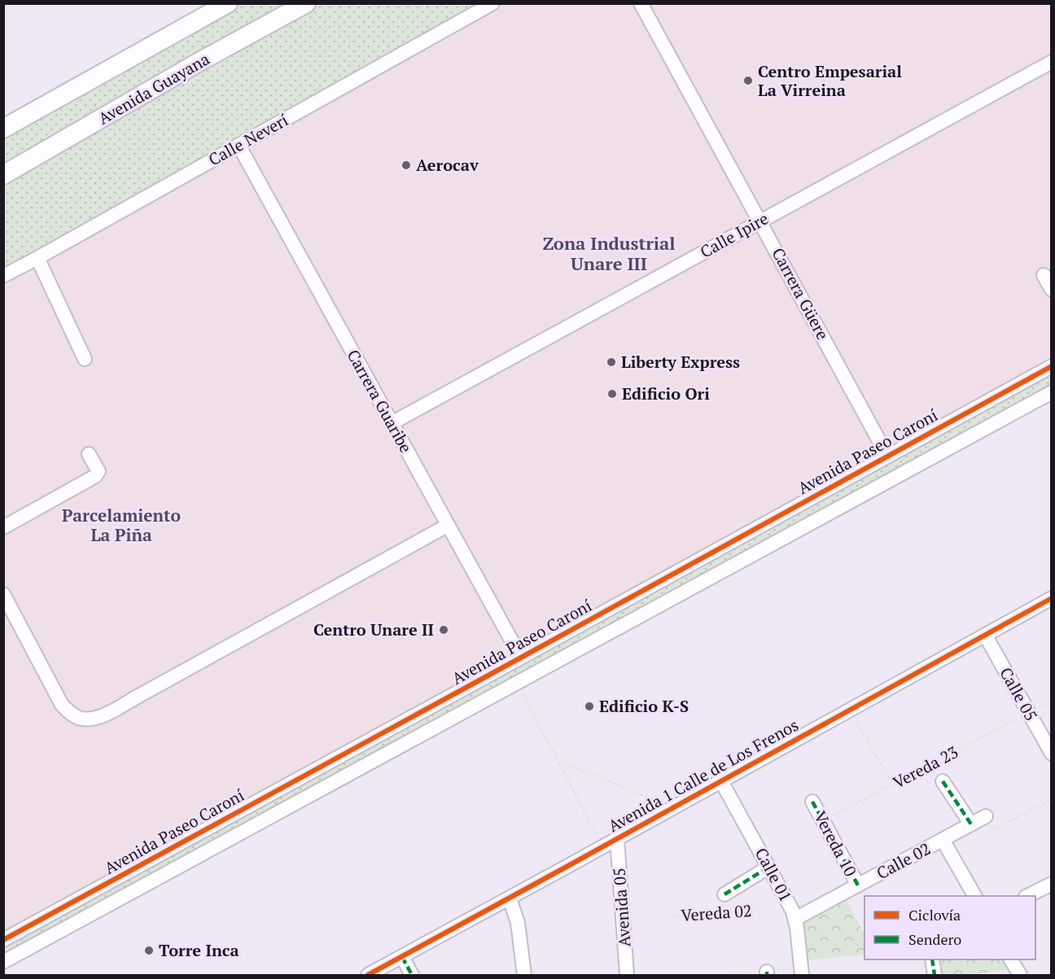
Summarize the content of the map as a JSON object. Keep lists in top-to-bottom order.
{
  "streets": {
    "main road": ["Avenida Guayana"],
    "street": [
      "Calle Neverí",
      "Calle Ipire",
      "Carrera Güere",
      "Carrera Guaribe",
      "Avenida Paseo Caroní",
      "Calle 05",
      "Avenida 1 Calle de Los Frenos",
      "Vereda 10",
      "Calle 02",
      "Calle 01",
      "Avenida 05"
    ],
    "path": ["Vereda 23", "Vereda 02"]
  },
  "crossings": [
    ["Calle Neverí", "Carrera Guaribe"],
    ["Calle Ipire", "Carrera Güere"],
    ["Calle Ipire", "Carrera Guaribe"],
    ["Carrera Güere", "Avenida Paseo Caroní"],
    ["Carrera Guaribe", "Avenida Paseo Caroní"],
    ["Calle 05", "Vereda 23"],
    ["Calle 05", "Avenida 1 Calle de Los Frenos"],
    ["Vereda 23", "Vereda 10"],
    ["Avenida 1 Calle de Los Frenos", "Calle 01"],
    ["Avenida 1 Calle de Los Frenos", "Avenida 05"],
    ["Vereda 10", "Calle 02"],
    ["Calle 02", "Calle 01"]
  ],
  "districts": ["Zona Industrial Unare III", "Parcelamiento La Piña"],
  "places": [
    "Centro Empesarial La Virreina",
    "Aerocav",
    "Liberty Express",
    "Edificio Ori",
    "Centro Unare II",
    "Edificio K-S",
    "Torre Inca"
  ],
  "legend": ["Ciclovía", "Sendero"]
}
